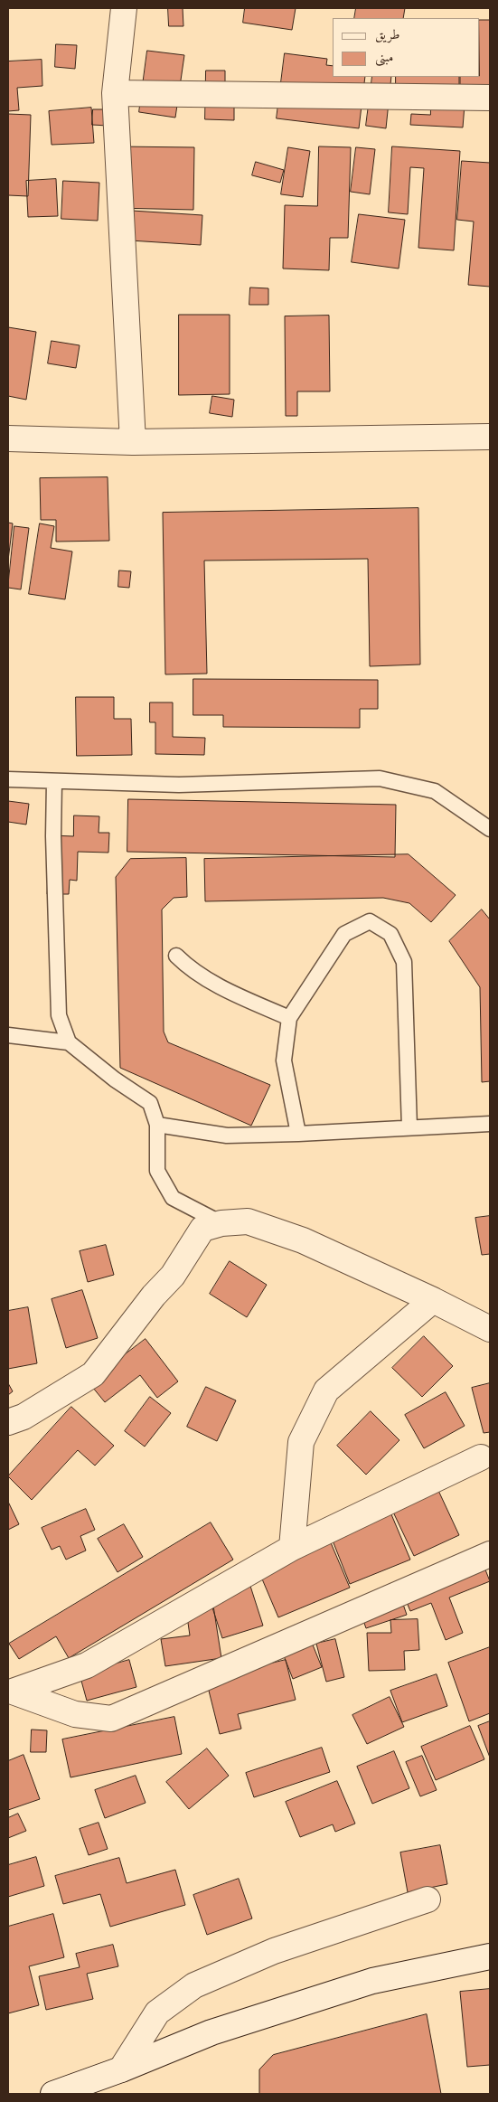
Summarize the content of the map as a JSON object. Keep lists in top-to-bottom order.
{
  "legend": ["طريق", "مبنى"]
}
